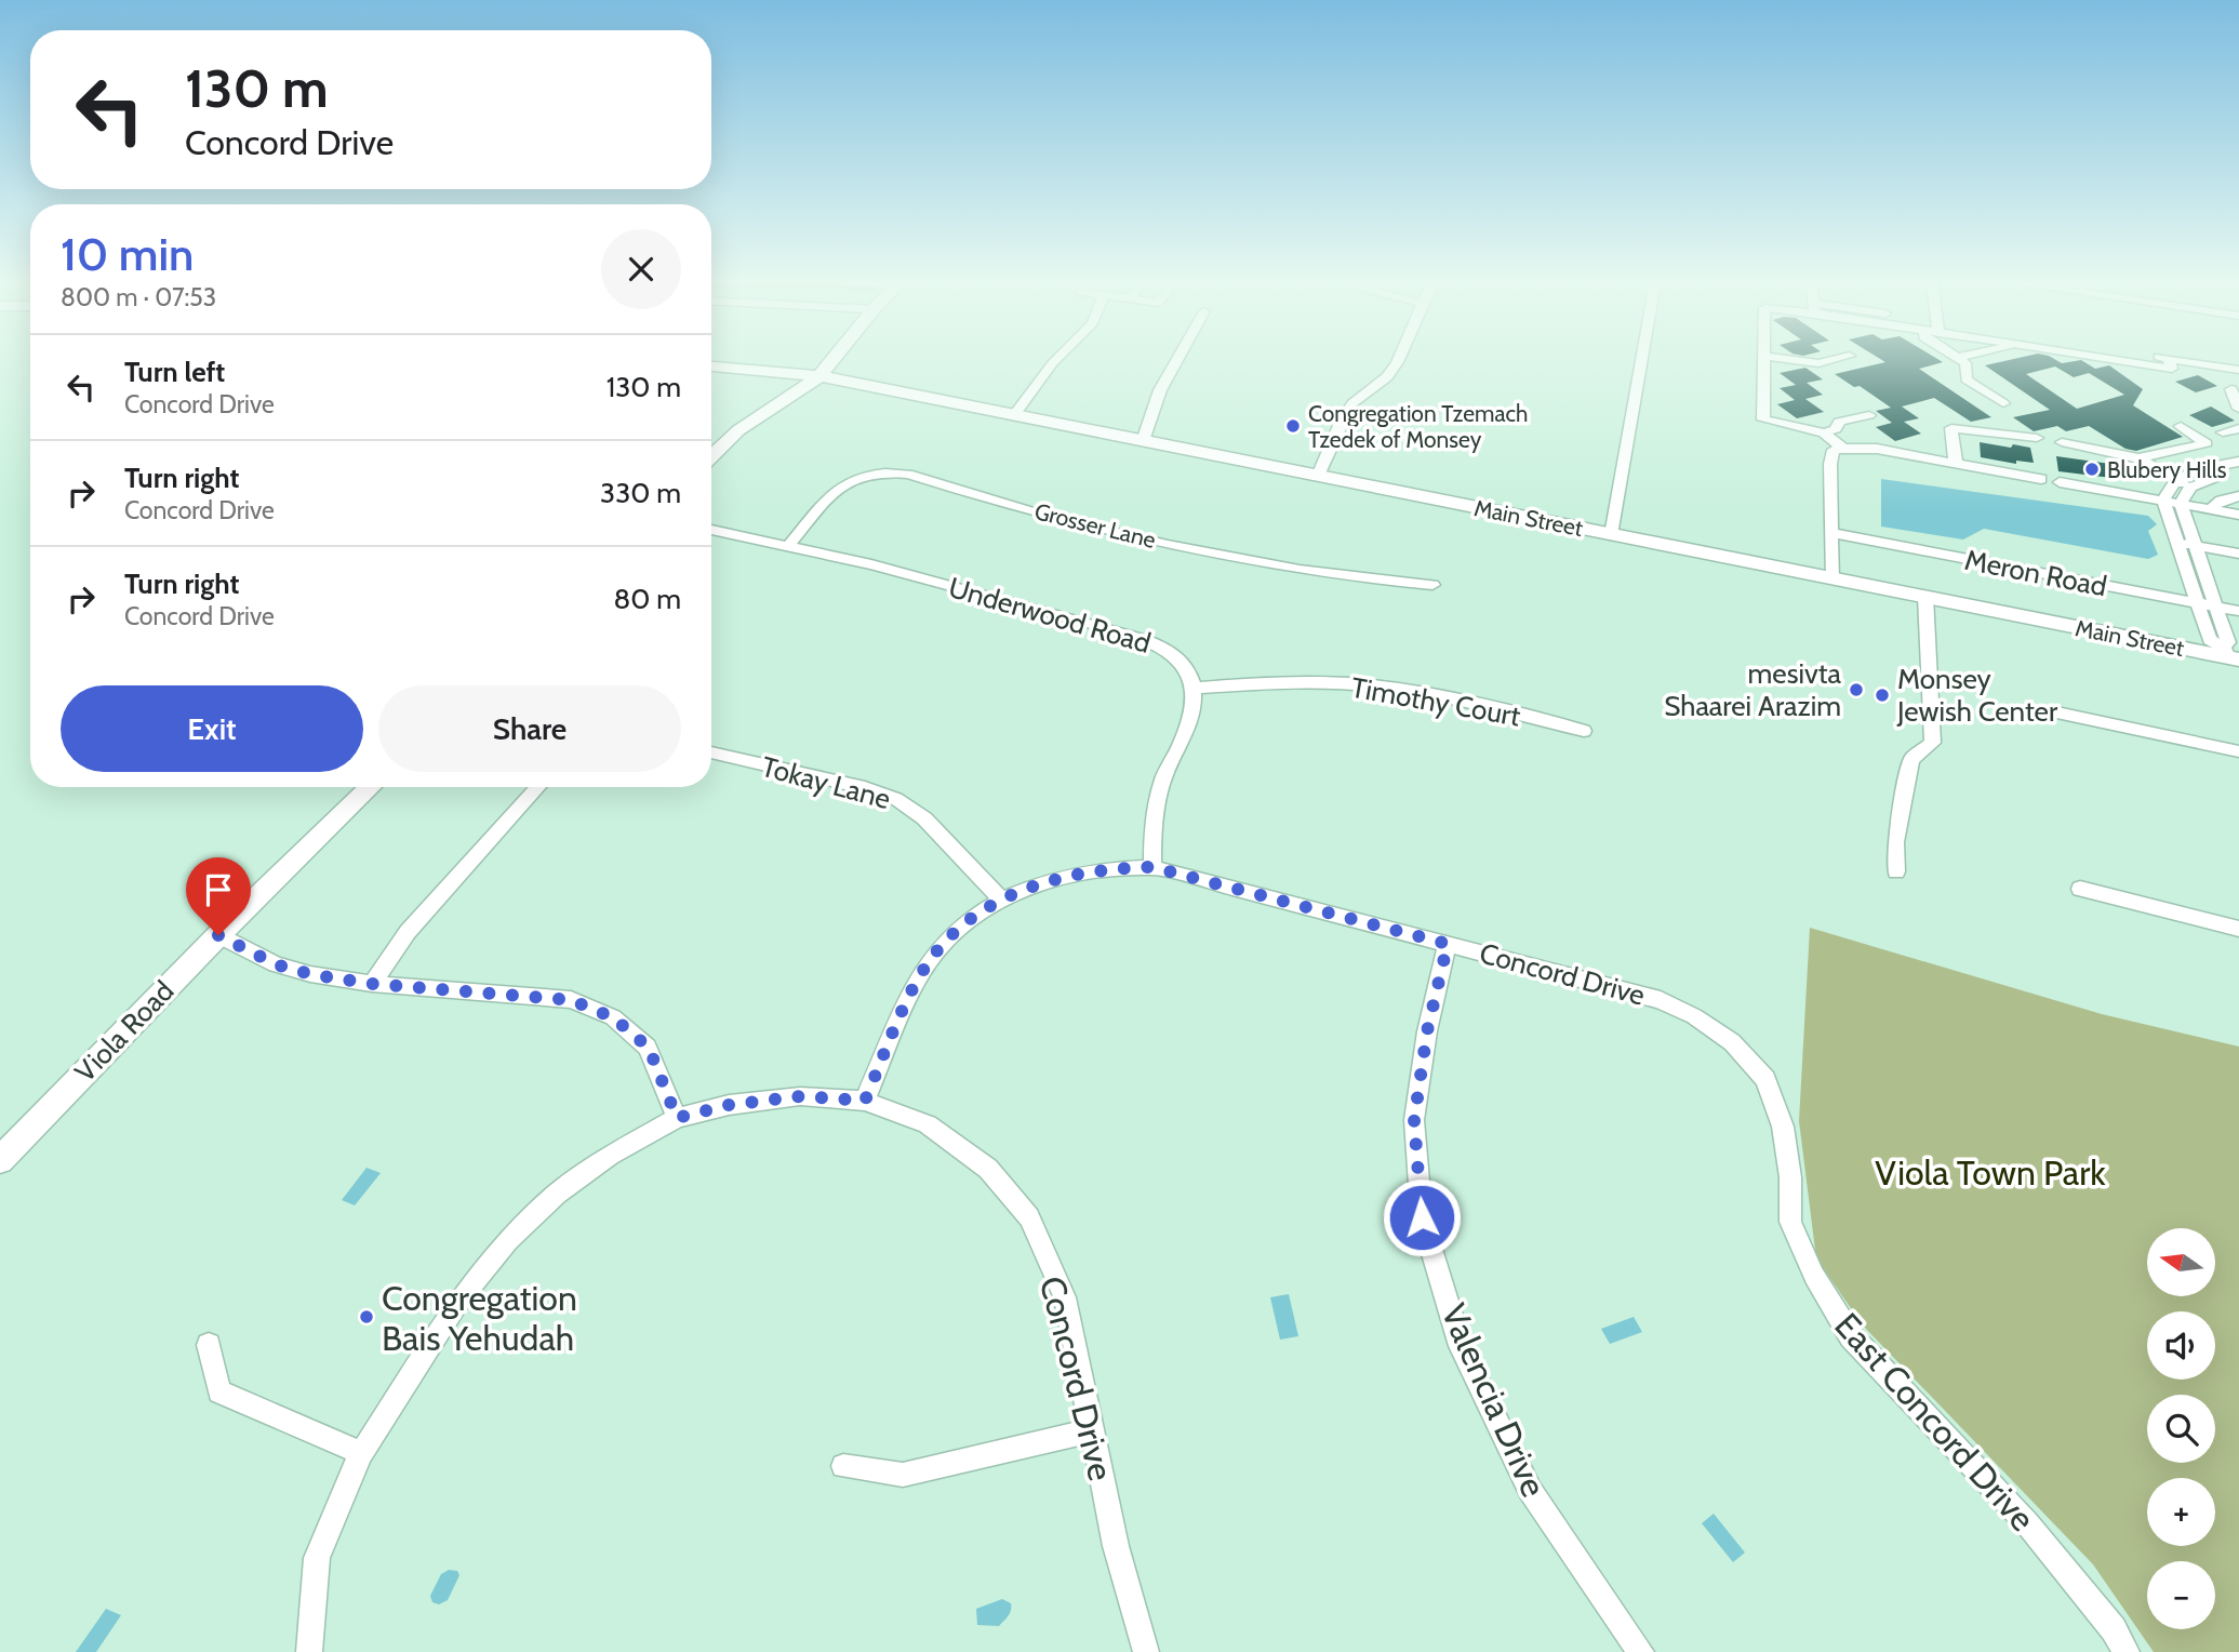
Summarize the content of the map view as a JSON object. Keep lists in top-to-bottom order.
{
  "streets": {
    "main road": ["Main Street", "Viola Road"],
    "street": [
      "Grosser Lane",
      "Meron Road",
      "Underwood Road",
      "Timothy Court",
      "Tokay Lane",
      "Concord Drive",
      "Valencia Drive",
      "East Concord Drive"
    ]
  },
  "crossings": [
    ["Grosser Lane", "Underwood Road"],
    ["Underwood Road", "Timothy Court"],
    ["Tokay Lane", "Concord Drive"],
    ["Concord Drive", "Valencia Drive"],
    ["Concord Drive", "East Concord Drive"]
  ],
  "parks": ["Viola Town Park"],
  "places": [
    "Congregation Tzemach Tzedek of Monsey",
    "Blubery Hills",
    "mesivta Shaarei Arazim",
    "Monsey Jewish Center",
    "Congregation Bais Yehudah"
  ],
  "north": "left",
  "page": {
    "turn": ["130 m", "Concord Drive"],
    "heading": ["10 min", "800 m · 07:53"],
    "list": [
      {
        "name": "Turn left",
        "note": "Concord Drive",
        "value": "130 m"
      },
      {
        "name": "Turn right",
        "note": "Concord Drive",
        "value": "330 m"
      },
      {
        "name": "Turn right",
        "note": "Concord Drive",
        "value": "80 m"
      }
    ],
    "buttons": ["Exit", "Share"],
    "map_buttons": ["+", "−"]
  }
}
